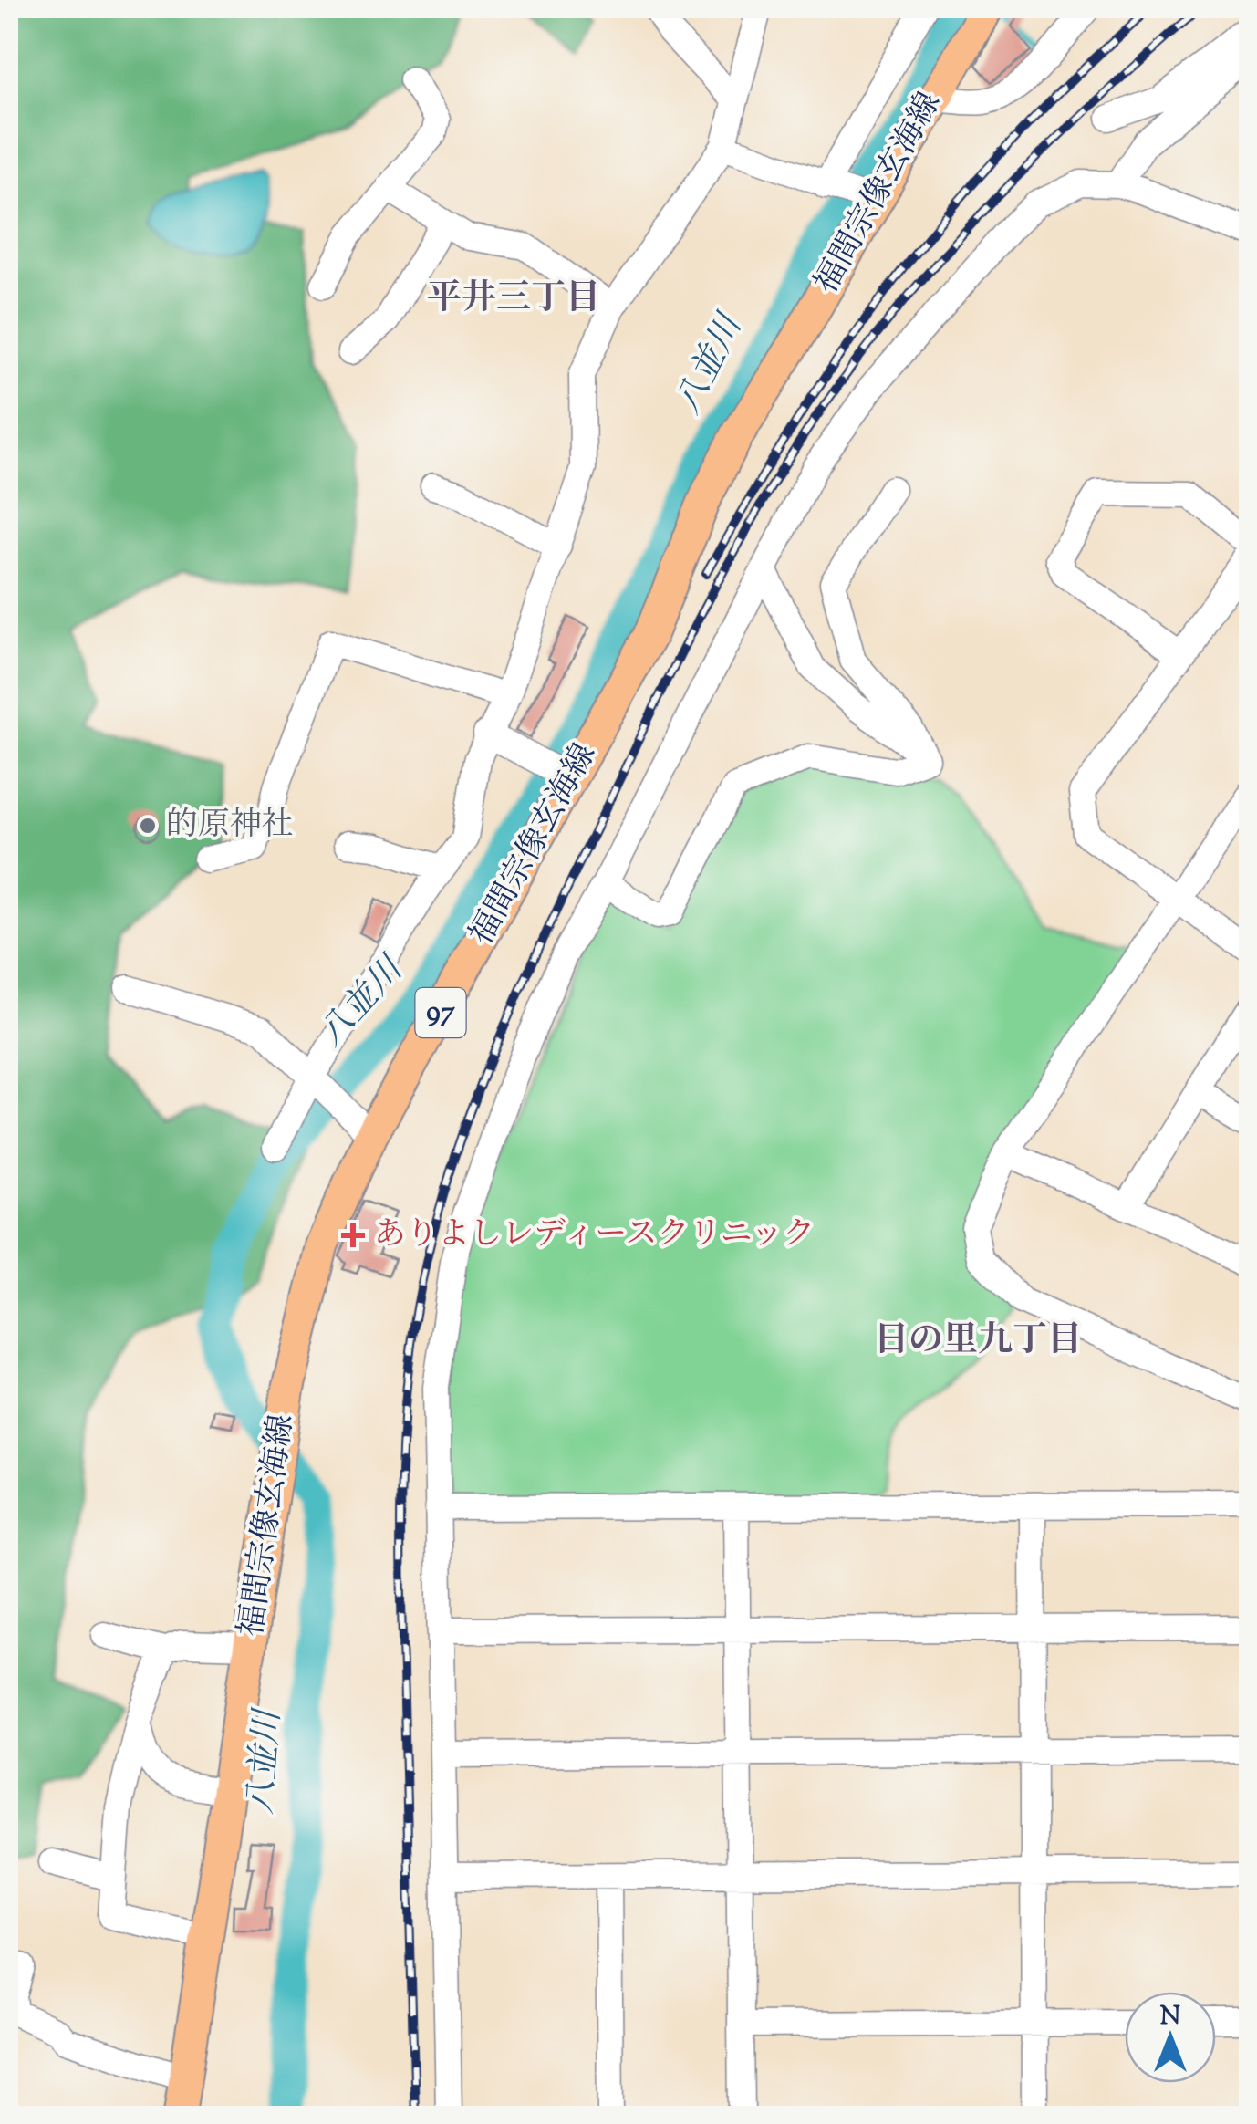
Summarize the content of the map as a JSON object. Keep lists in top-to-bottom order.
{
  "streets": {
    "main road": ["福間宗像玄海線", "97"]
  },
  "districts": ["平井三丁目", "日の里九丁目"],
  "water": ["八並川"],
  "places": {
    "other": ["的原神社"],
    "health": ["ありよしレディースクリニック"]
  },
  "north": "top"
}
